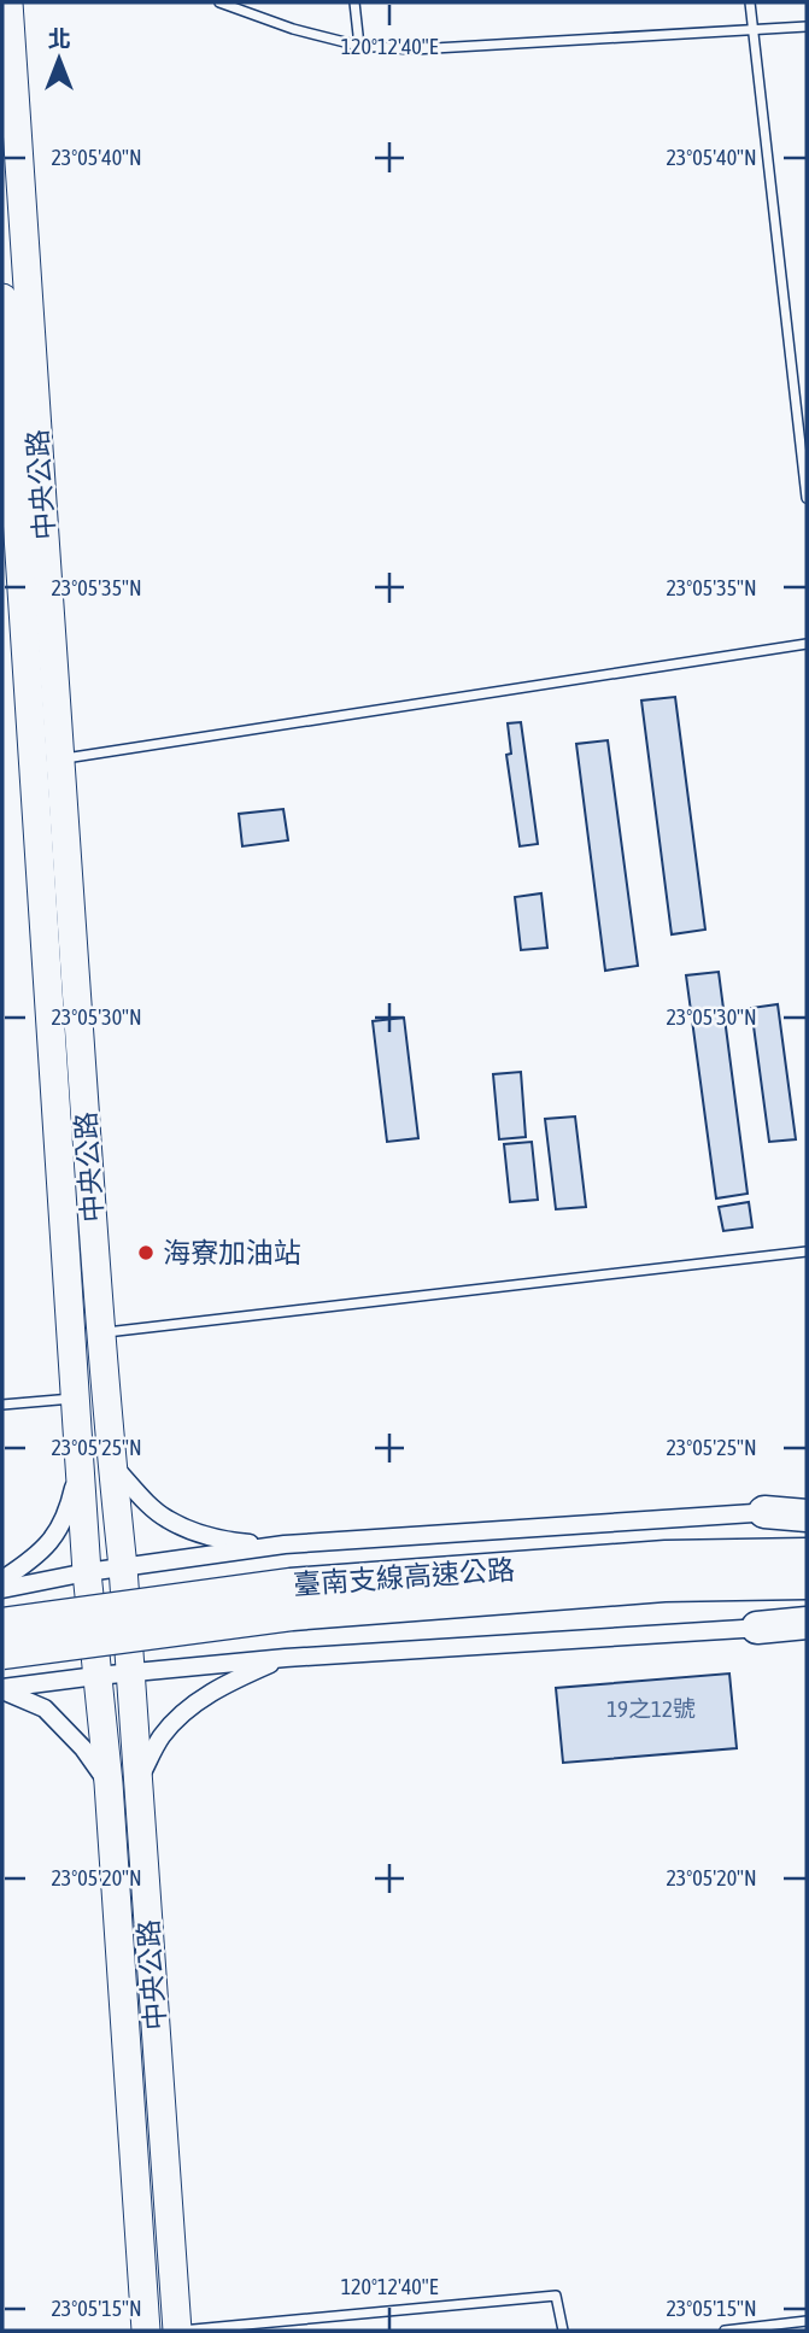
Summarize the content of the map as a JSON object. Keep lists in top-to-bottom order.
{
  "streets": {
    "highway": ["臺南支線高速公路"],
    "main road": ["中央公路"]
  },
  "places": ["海寮加油站"],
  "house_numbers": ["19之12號"],
  "north": "top",
  "coordinates": [
    "120°12'40\"E",
    "23°05'40\"N",
    "23°05'35\"N",
    "23°05'30\"N",
    "23°05'25\"N",
    "23°05'20\"N",
    "23°05'15\"N"
  ]
}
